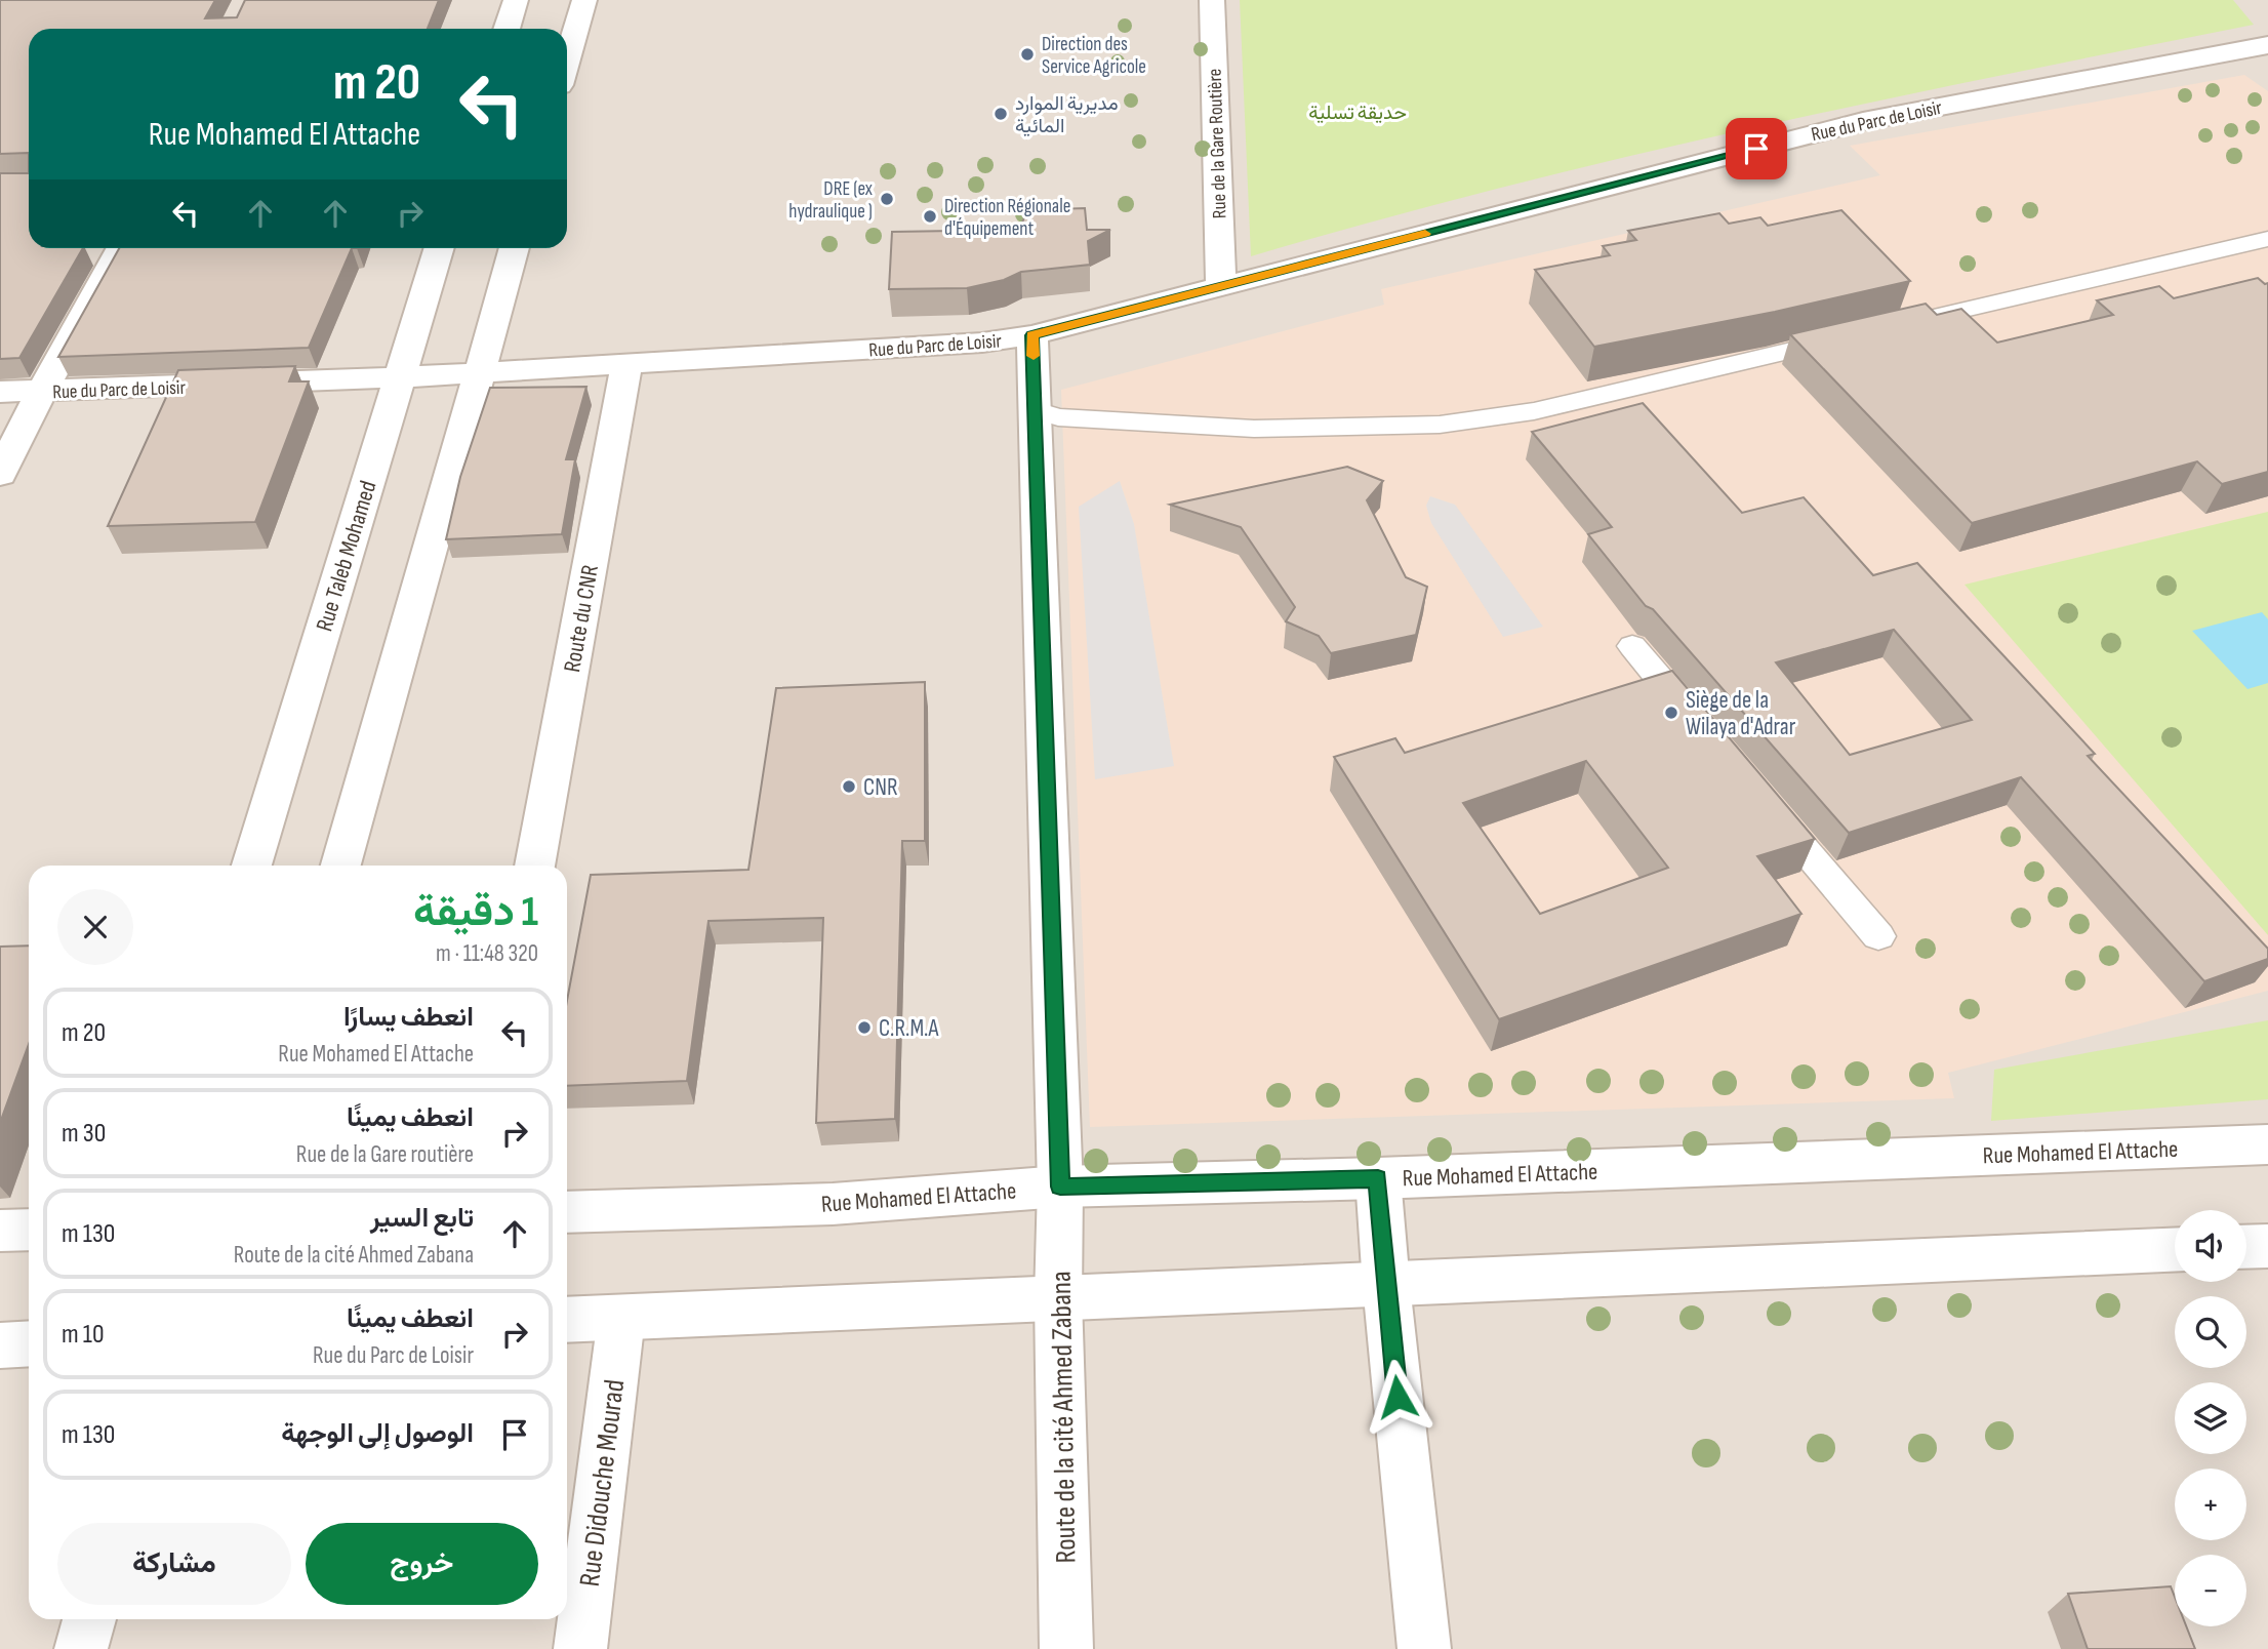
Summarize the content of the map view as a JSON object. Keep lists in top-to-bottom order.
{
  "streets": {
    "street": [
      "Rue du Parc de Loisir",
      "Rue de la Gare Routière",
      "Rue Taleb Mohamed",
      "Route du CNR",
      "Rue Mohamed El Attache",
      "Route de la cité Ahmed Zabana",
      "Rue Didouche Mourad"
    ]
  },
  "crossings": [
    ["Rue du Parc de Loisir", "Rue de la Gare Routière"],
    ["Rue du Parc de Loisir", "Rue Taleb Mohamed"],
    ["Rue du Parc de Loisir", "Route du CNR"],
    ["Rue Mohamed El Attache", "Route de la cité Ahmed Zabana"]
  ],
  "parks": ["حديقة تسلية"],
  "places": [
    "Direction des Service Agricole",
    "مديرية الموارد المائية",
    "DRE (ex hydraulique )",
    "Direction Régionale d'Équipement",
    "Siège de la Wilaya d'Adrar",
    "CNR",
    "C.R.M.A"
  ],
  "page": {
    "turn": ["20 m", "Rue Mohamed El Attache"],
    "heading": ["1 دقيقة", "320 m · 11:48"],
    "list": [
      {
        "name": "انعطف يسارًا",
        "note": "Rue Mohamed El Attache",
        "value": "20 m"
      },
      {
        "name": "انعطف يمينًا",
        "note": "Rue de la Gare routière",
        "value": "30 m"
      },
      {
        "name": "تابع السير",
        "note": "Route de la cité Ahmed Zabana",
        "value": "130 m"
      },
      {
        "name": "انعطف يمينًا",
        "note": "Rue du Parc de Loisir",
        "value": "10 m"
      },
      {
        "name": "الوصول إلى الوجهة",
        "value": "130 m"
      }
    ],
    "map_buttons": ["+", "−"],
    "buttons": ["خروج", "مشاركة"]
  }
}
